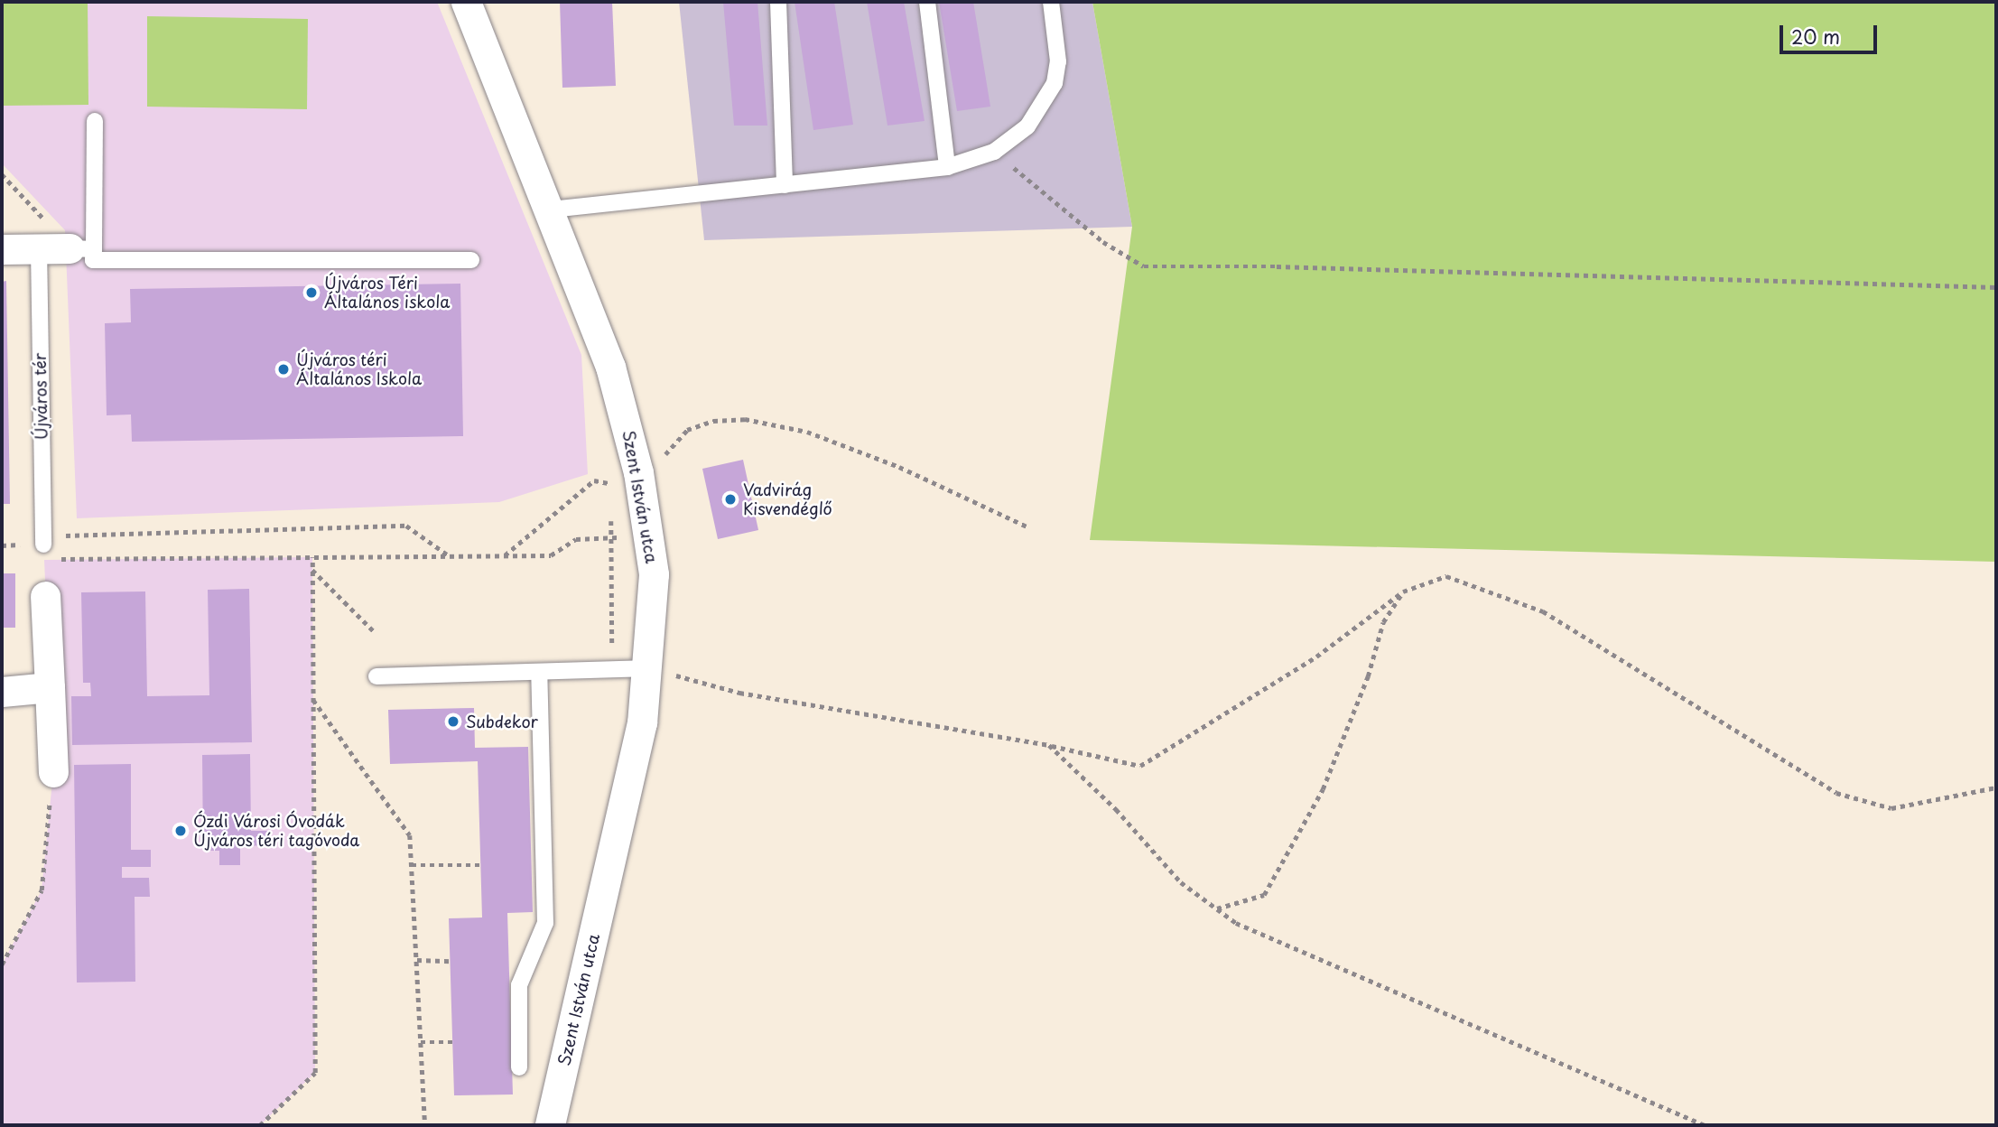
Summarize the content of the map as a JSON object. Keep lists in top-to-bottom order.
{
  "streets": {
    "street": ["Szent István utca"],
    "lane": ["Újváros tér"]
  },
  "places": [
    "Újváros Téri Általános iskola",
    "Újváros téri Általános Iskola",
    "Vadvirág Kisvendéglő",
    "Subdekor",
    "Ózdi Városi Óvodák Újváros téri tagóvoda"
  ],
  "scale_bar": "20 m"
}
